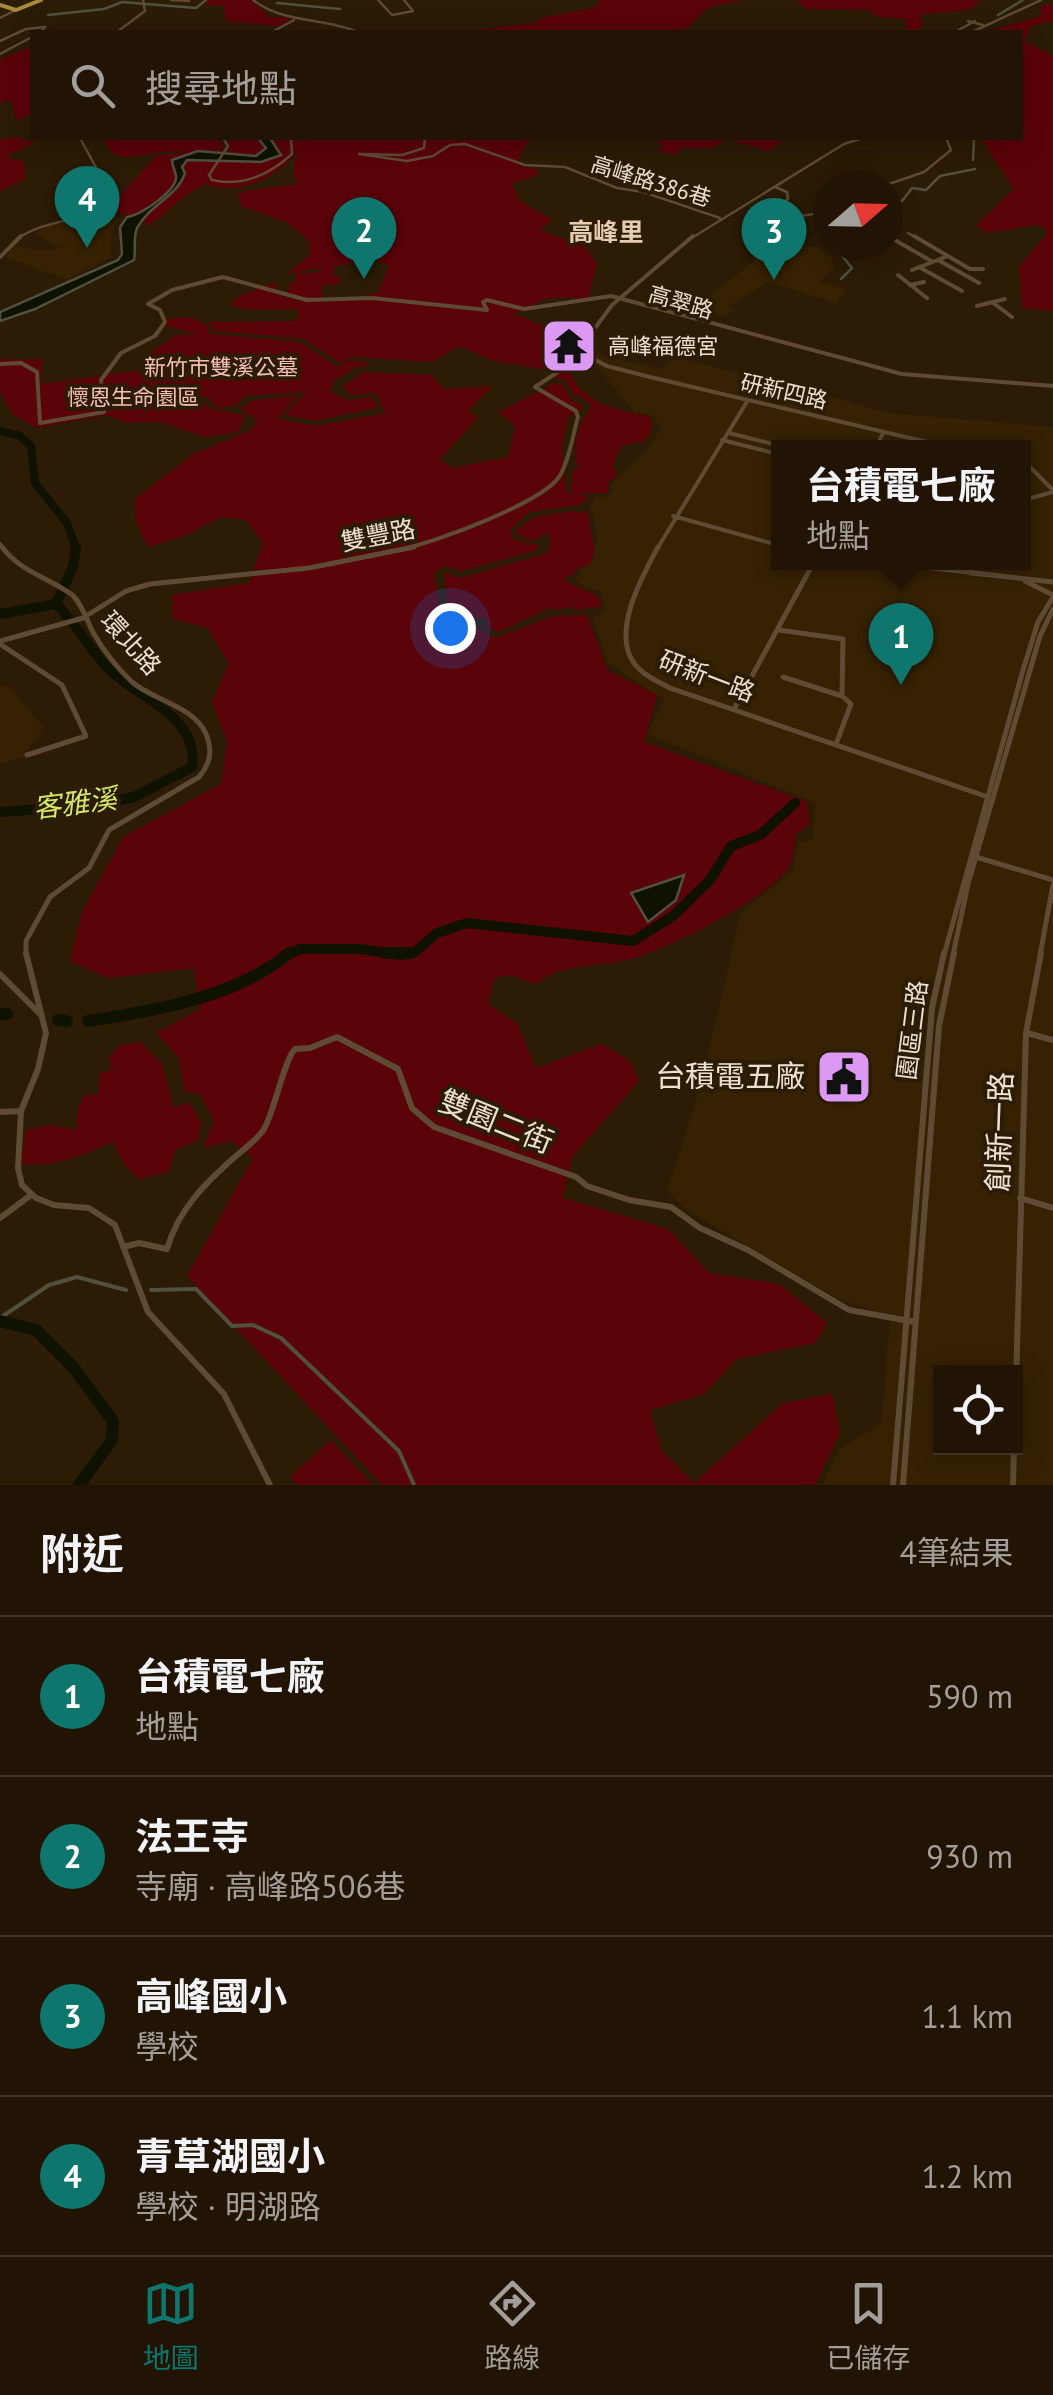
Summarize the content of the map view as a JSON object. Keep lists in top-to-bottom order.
{
  "streets": {
    "street": [
      "高峰路386巷",
      "高翠路",
      "研新四路",
      "雙豐路",
      "環北路",
      "研新一路",
      "園區三路",
      "雙園二街",
      "創新一路"
    ]
  },
  "crossings": [
    ["研新四路", "雙豐路"],
    ["研新四路", "研新一路"],
    ["雙豐路", "環北路"],
    ["研新一路", "園區三路"],
    ["園區三路", "雙園二街"]
  ],
  "districts": ["高峰里"],
  "water": ["客雅溪"],
  "parks": ["新竹市雙溪公墓", "懷恩生命園區"],
  "places": {
    "temple": ["高峰福德宮"],
    "public building": ["台積電五廠"]
  },
  "north": "right",
  "page": {
    "search": "搜尋地點",
    "pins": [
      "4",
      "2",
      "3",
      "1"
    ],
    "popup": ["台積電七廠", "地點"],
    "heading": ["附近", "4筆結果"],
    "list": [
      {
        "mark": "1",
        "name": "台積電七廠",
        "note": "地點",
        "value": "590 m"
      },
      {
        "mark": "2",
        "name": "法王寺",
        "note": "寺廟 · 高峰路506巷",
        "value": "930 m"
      },
      {
        "mark": "3",
        "name": "高峰國小",
        "note": "學校",
        "value": "1.1 km"
      },
      {
        "mark": "4",
        "name": "青草湖國小",
        "note": "學校 · 明湖路",
        "value": "1.2 km"
      }
    ],
    "nav": ["地圖", "路線", "已儲存"]
  }
}
